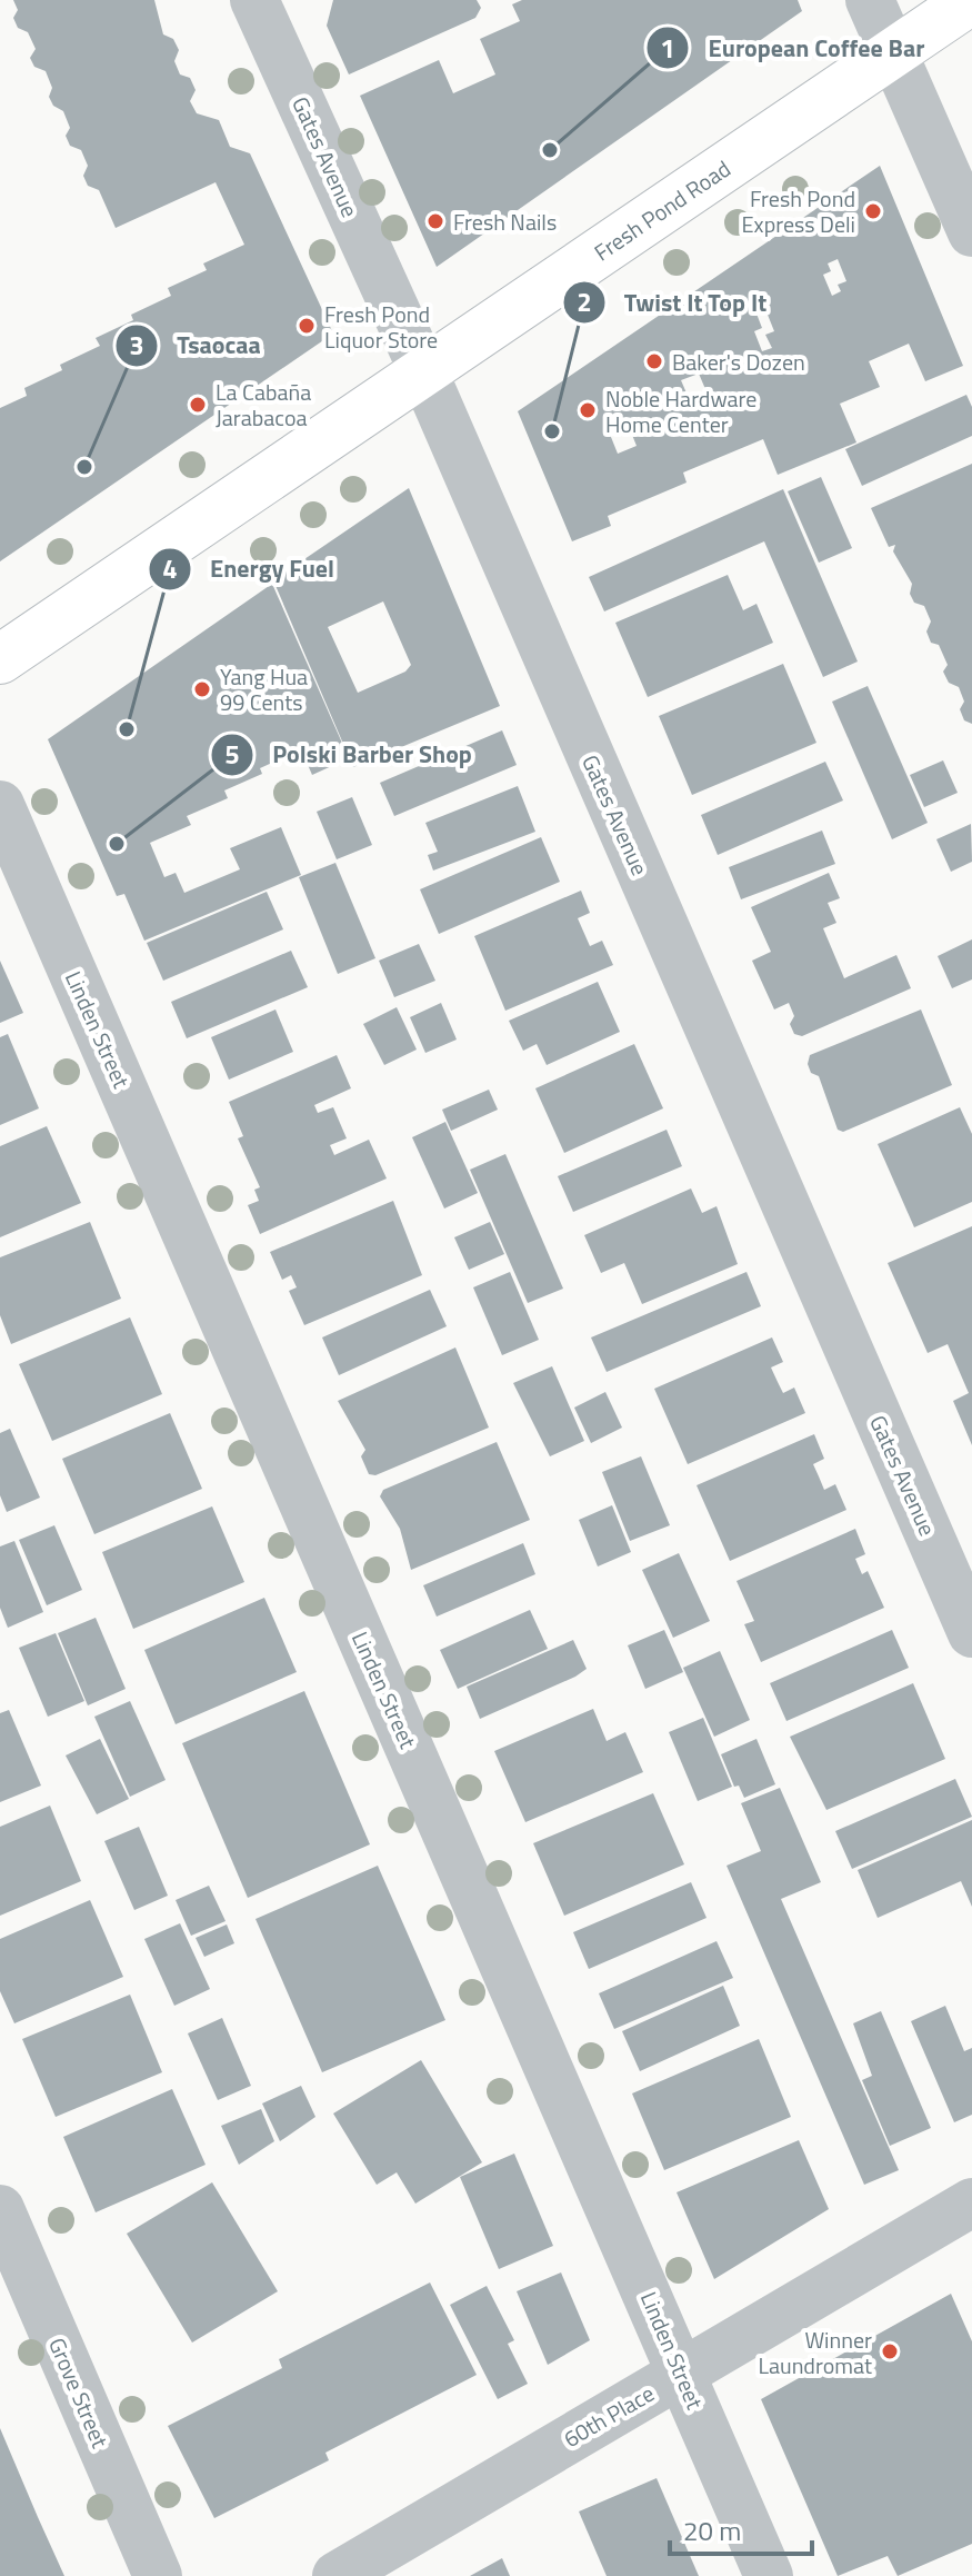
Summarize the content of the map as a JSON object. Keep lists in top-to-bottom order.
{
  "streets": {
    "main road": ["Fresh Pond Road"],
    "street": [
      "Gates Avenue",
      "Linden Street",
      "Grove Street",
      "60th Place"
    ]
  },
  "crossings": [
    ["Gates Avenue", "Fresh Pond Road"],
    ["Linden Street", "60th Place"]
  ],
  "places": [
    "European Coffee Bar",
    "Fresh Pond Express Deli",
    "Fresh Nails",
    "Fresh Pond Liquor Store",
    "Baker's Dozen",
    "La Cabaña Jarabacoa",
    "Noble Hardware Home Center",
    "Twist It Top It",
    "Tsaocaa",
    "Yang Hua 99 Cents",
    "Energy Fuel",
    "Polski Barber Shop",
    "Winner Laundromat"
  ],
  "scale_bar": "20 m"
}
